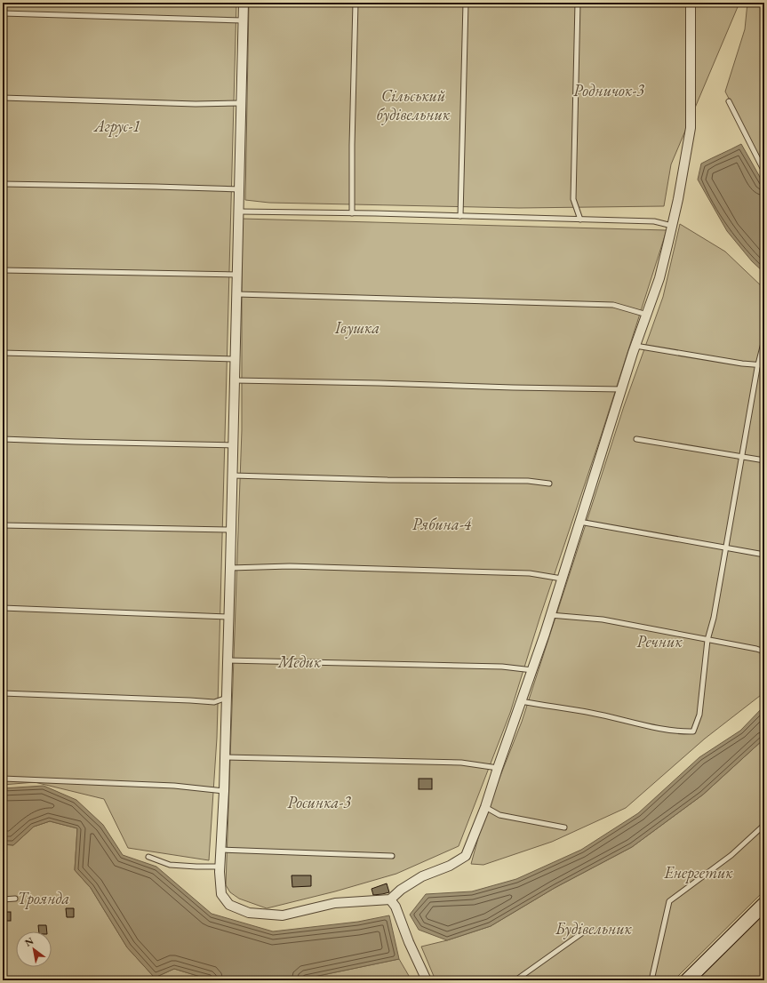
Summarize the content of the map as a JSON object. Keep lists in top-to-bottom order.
{
  "parks": [
    "Родничок-3",
    "Сільський будівельник",
    "Агрус-1",
    "Івушка",
    "Рябина-4",
    "Речник",
    "Медик",
    "Росинка-3",
    "Енергетик",
    "Троянда",
    "Будівельник"
  ],
  "north": "top left"
}
